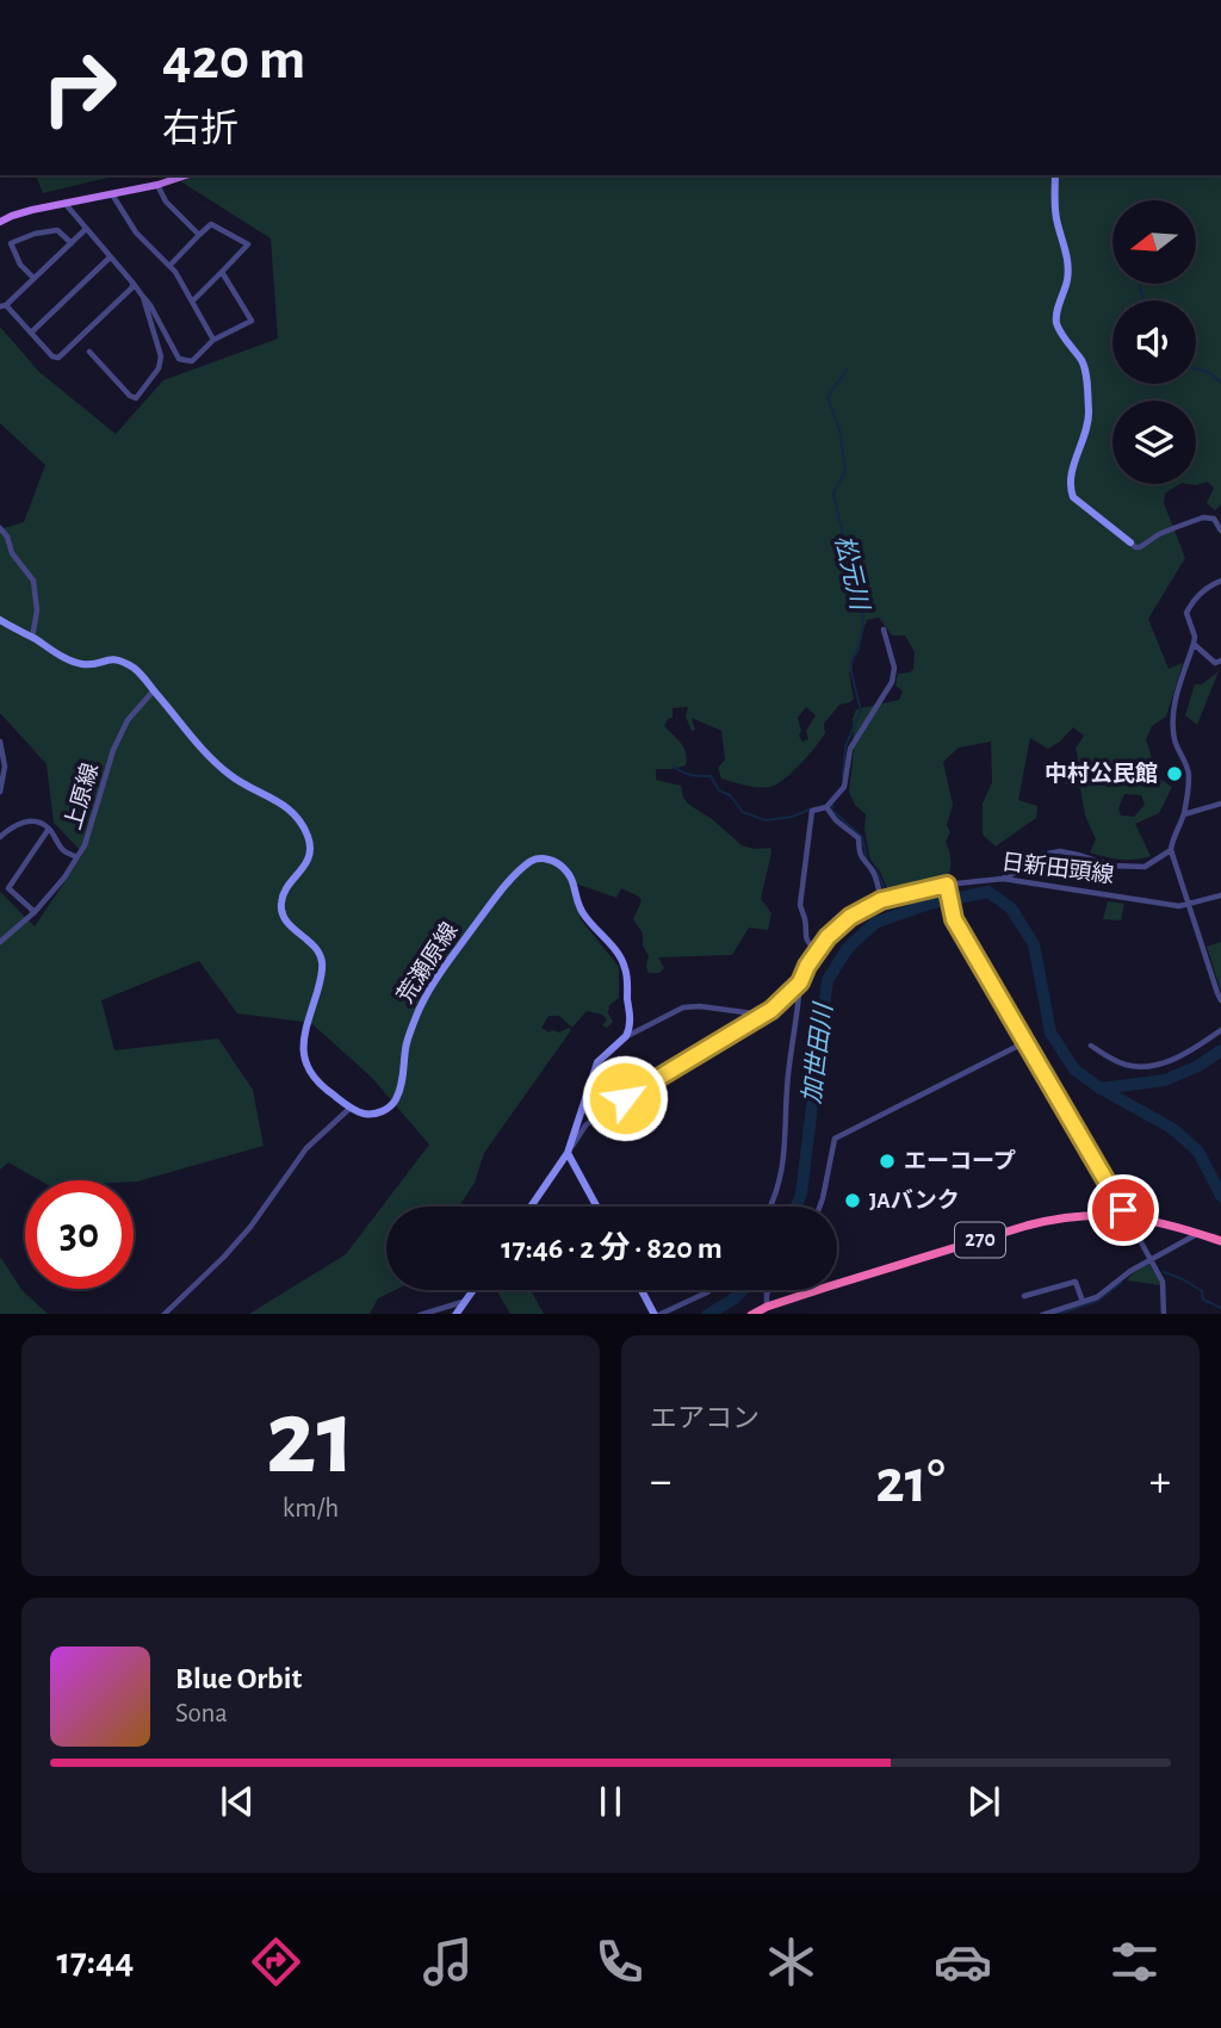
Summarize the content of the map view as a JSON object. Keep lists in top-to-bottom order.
{
  "streets": {
    "highway": ["270"],
    "street": ["上原線", "日新田頭線", "荒瀬原線"]
  },
  "water": ["松元川", "加世田川"],
  "places": ["中村公民館", "エーコープ", "JAバンク"],
  "north": "left",
  "page": {
    "turn": ["420 m", "右折"],
    "limit": "30",
    "trip": "17:46 · 2 分 · 820 m",
    "tile": [
      ["21", "km/h"],
      "エアコン"
    ],
    "heat": ["−", "21°", "+"],
    "song": ["Blue Orbit", "Sona"],
    "tabs": "17:44"
  }
}
